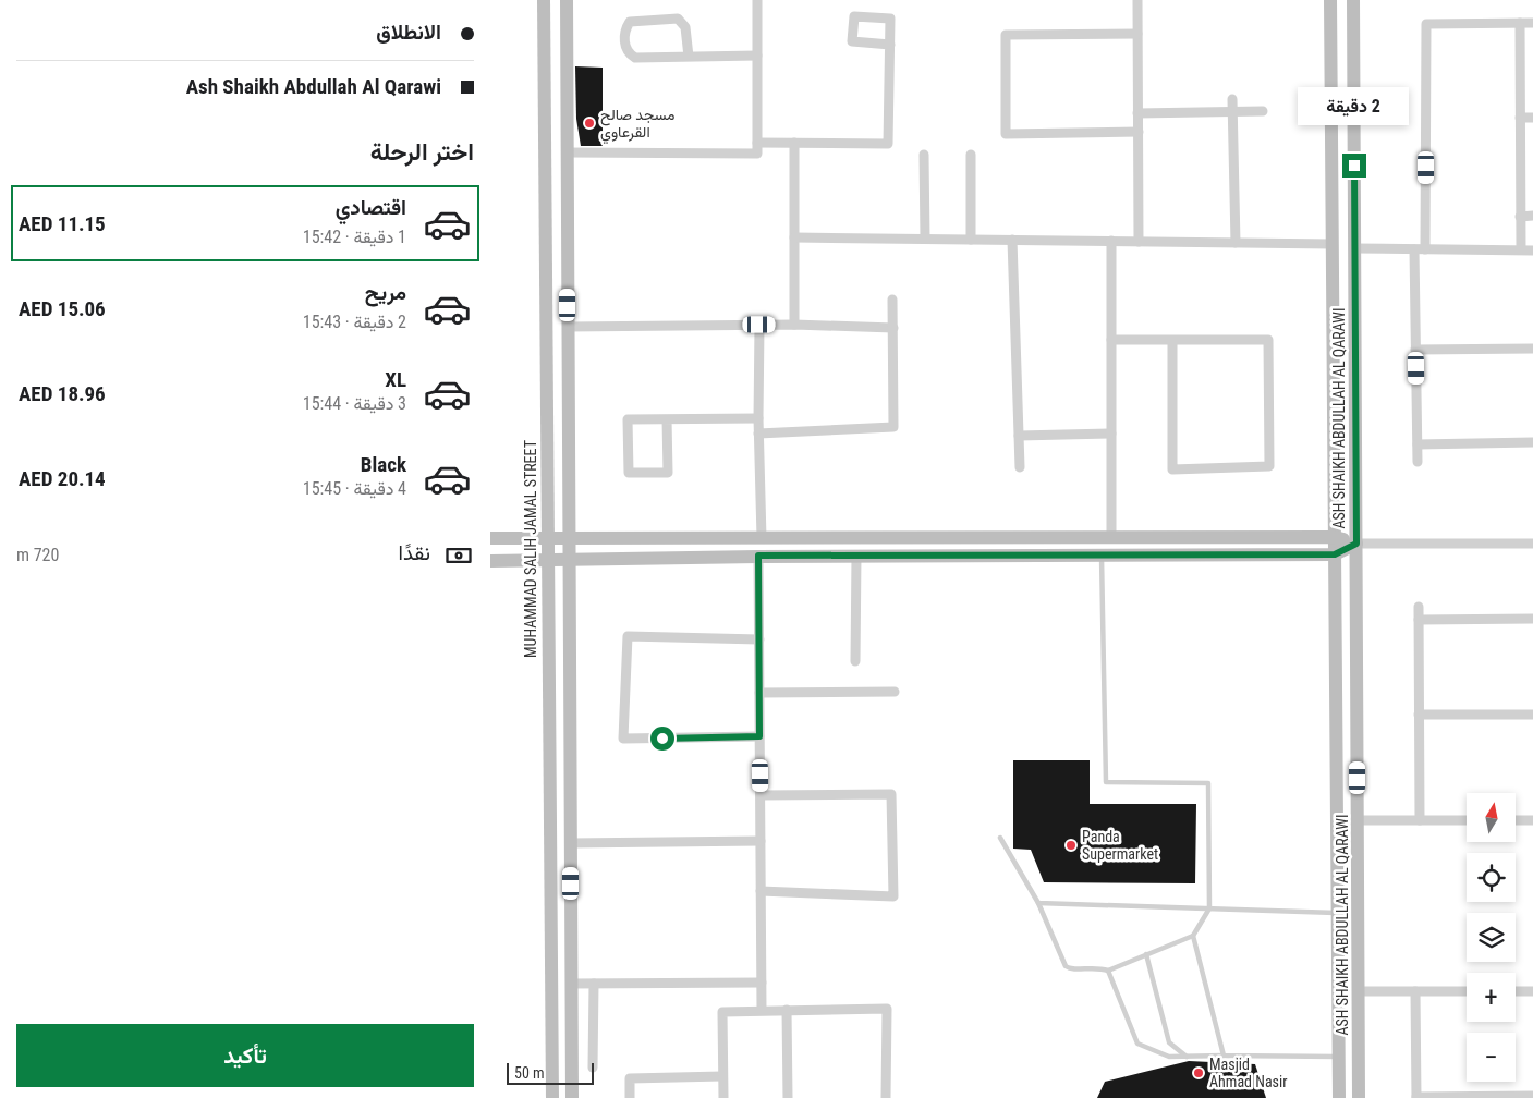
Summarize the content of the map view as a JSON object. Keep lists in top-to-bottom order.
{
  "streets": {
    "street": ["ASH SHAIKH ABDULLAH AL QARAWI", "MUHAMMAD SALIH JAMAL STREET"]
  },
  "places": ["مسجد صالح القرعاوي", "Panda Supermarket", "Masjid Ahmad Nasir"],
  "scale_bar": "50 m",
  "north": "top",
  "page": {
    "banner": ["الانطلاق", "Ash Shaikh Abdullah Al Qarawi"],
    "bubble": "2 دقيقة",
    "heading": "اختر الرحلة",
    "list": [
      {
        "name": "اقتصادي",
        "note": "1 دقيقة · 15:42",
        "value": "AED 11.15"
      },
      {
        "name": "مريح",
        "note": "2 دقيقة · 15:43",
        "value": "AED 15.06"
      },
      {
        "name": "XL",
        "note": "3 دقيقة · 15:44",
        "value": "AED 18.96"
      },
      {
        "name": "Black",
        "note": "4 دقيقة · 15:45",
        "value": "AED 20.14"
      }
    ],
    "pay": ["نقدًا", "720 m"],
    "map_buttons": ["+", "−"],
    "buttons": "تأكيد",
    "scale": "50 m"
  }
}
